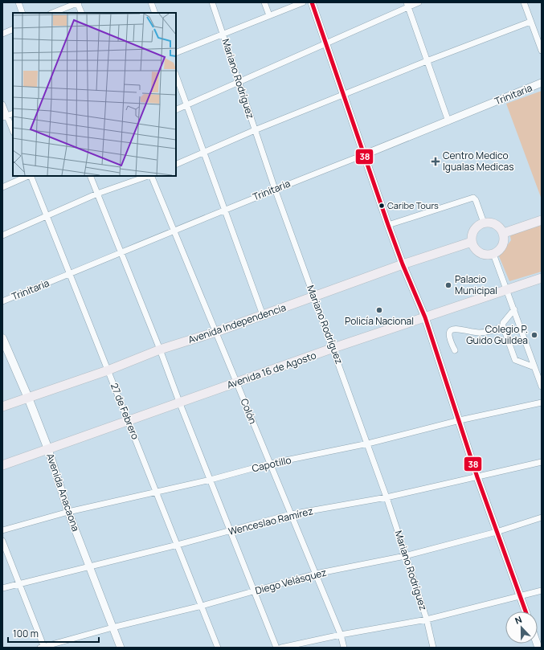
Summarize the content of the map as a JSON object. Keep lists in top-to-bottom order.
{
  "streets": {
    "main road": ["Avenida Independencia", "Avenida 16 de Agosto", "Avenida Anacaona"],
    "street": [
      "Mariano Rodríguez",
      "Trinitaria",
      "27 de Febrero",
      "Colón",
      "Capotillo",
      "Wenceslao Ramírez",
      "Diego Velásquez"
    ]
  },
  "crossings": [
    ["Mariano Rodríguez", "Trinitaria"],
    ["Mariano Rodríguez", "Avenida Independencia"],
    ["Mariano Rodríguez", "Avenida 16 de Agosto"],
    ["Mariano Rodríguez", "Capotillo"],
    ["Mariano Rodríguez", "Wenceslao Ramírez"],
    ["Mariano Rodríguez", "Diego Velásquez"],
    ["Trinitaria", "27 de Febrero"],
    ["Trinitaria", "Colón"],
    ["Avenida Independencia", "27 de Febrero"],
    ["Avenida Independencia", "Colón"],
    ["Avenida Independencia", "Avenida Anacaona"],
    ["Avenida 16 de Agosto", "27 de Febrero"],
    ["Avenida 16 de Agosto", "Colón"],
    ["Avenida 16 de Agosto", "Avenida Anacaona"],
    ["27 de Febrero", "Capotillo"],
    ["27 de Febrero", "Wenceslao Ramírez"],
    ["27 de Febrero", "Diego Velásquez"],
    ["Colón", "Capotillo"],
    ["Colón", "Wenceslao Ramírez"],
    ["Colón", "Diego Velásquez"],
    ["Capotillo", "Avenida Anacaona"],
    ["Avenida Anacaona", "Wenceslao Ramírez"],
    ["Avenida Anacaona", "Diego Velásquez"]
  ],
  "places": {
    "health": ["Centro Medico Igualas Medicas"],
    "other": [
      "Caribe Tours",
      "Palacio Municipal",
      "Policía Nacional",
      "Colegio P. Guido Guildea"
    ]
  },
  "lines": ["transit line 38"],
  "scale_bar": "100 m",
  "north": "top"
}
